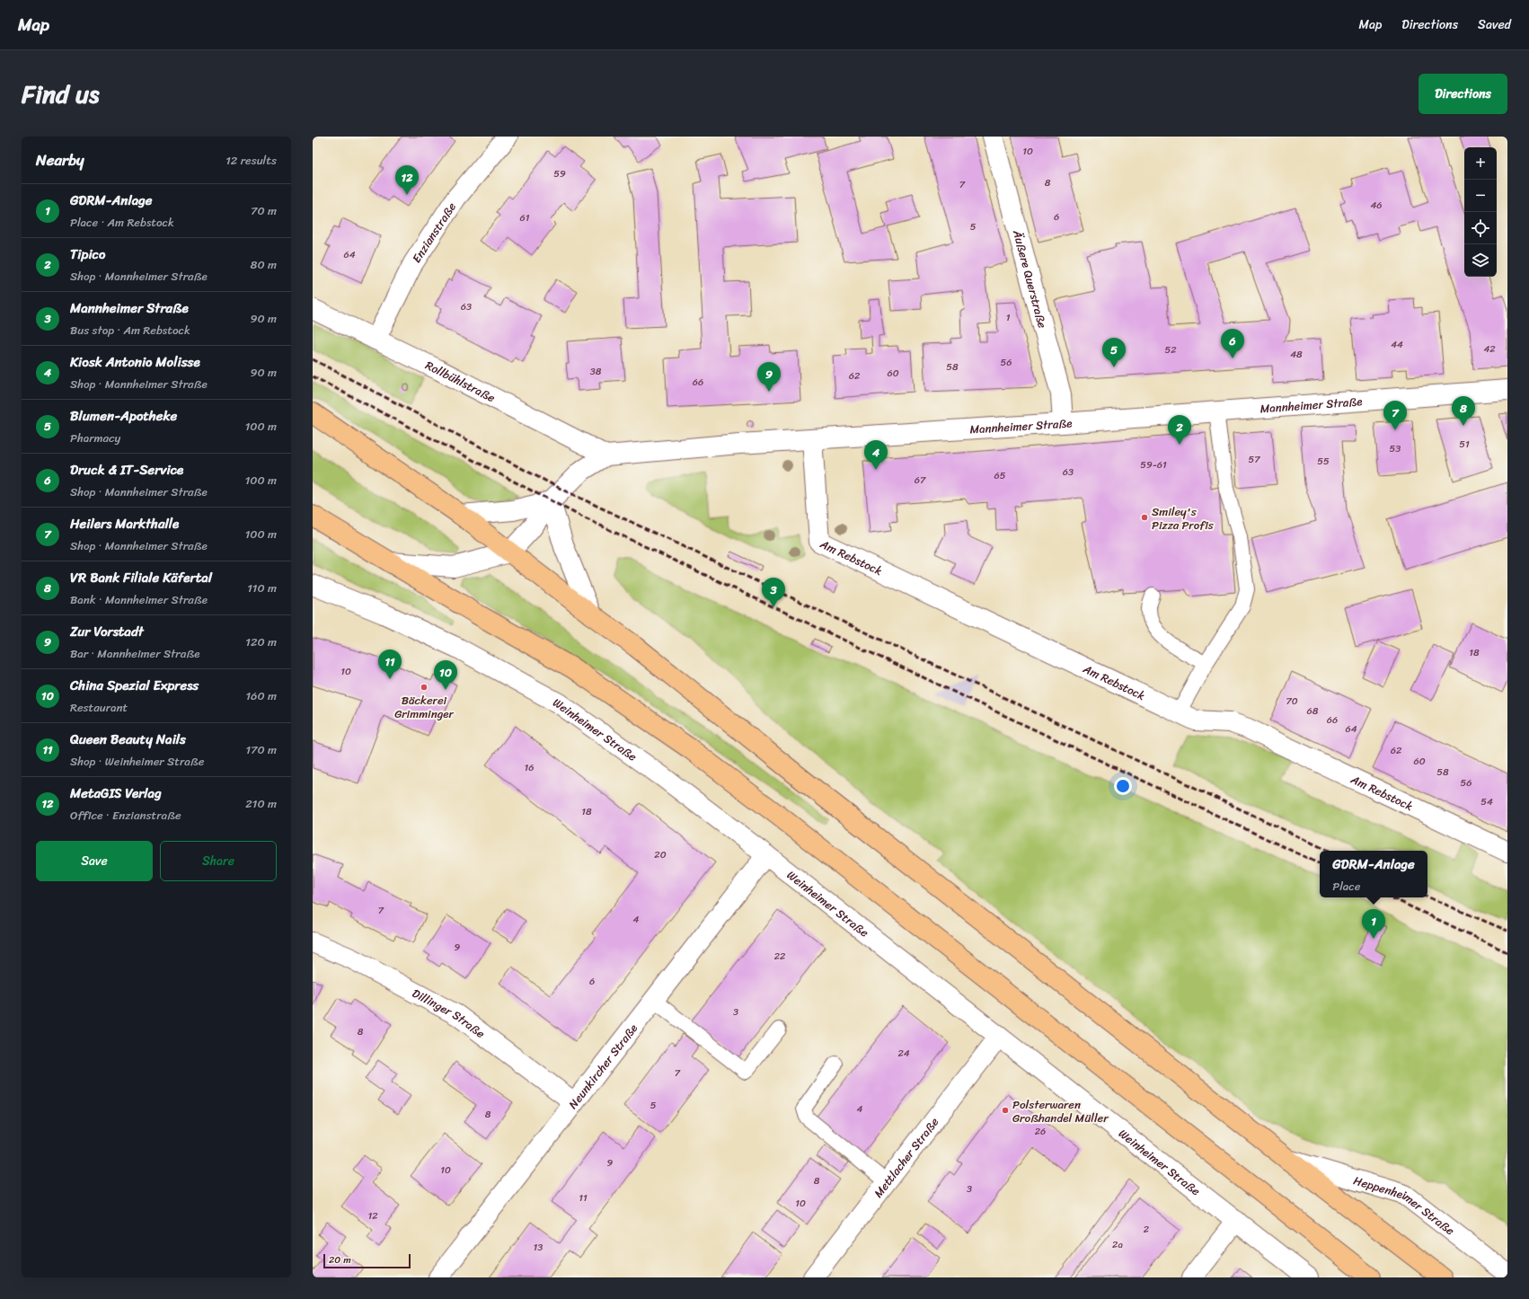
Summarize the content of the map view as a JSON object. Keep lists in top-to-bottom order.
{
  "streets": {
    "street": [
      "Enzianstraße",
      "Äußere Querstraße",
      "Rollbühlstraße",
      "Mannheimer Straße",
      "Am Rebstock",
      "Weinheimer Straße",
      "Dillinger Straße",
      "Neunkircher Straße",
      "Mettlacher Straße",
      "Heppenheimer Straße"
    ]
  },
  "crossings": [
    ["Enzianstraße", "Rollbühlstraße"],
    ["Äußere Querstraße", "Mannheimer Straße"],
    ["Rollbühlstraße", "Mannheimer Straße"],
    ["Mannheimer Straße", "Am Rebstock"],
    ["Weinheimer Straße", "Neunkircher Straße"],
    ["Weinheimer Straße", "Mettlacher Straße"],
    ["Dillinger Straße", "Neunkircher Straße"]
  ],
  "places": ["Smiley's Pizza Profis", "Bäckerei Grimminger", "Polsterwaren Großhandel Müller"],
  "house_numbers": [
    "10",
    "59",
    "8",
    "7",
    "46",
    "6",
    "61",
    "5",
    "64",
    "63",
    "1",
    "44",
    "42",
    "52",
    "48",
    "56",
    "58",
    "38",
    "60",
    "62",
    "66",
    "51",
    "53",
    "57",
    "55",
    "59-61",
    "63",
    "65",
    "67",
    "18",
    "10",
    "70",
    "68",
    "66",
    "64",
    "62",
    "60",
    "16",
    "58",
    "56",
    "54",
    "18",
    "20",
    "7",
    "4",
    "9",
    "22",
    "6",
    "3",
    "8",
    "24",
    "7",
    "5",
    "4",
    "8",
    "26",
    "9",
    "10",
    "8",
    "3",
    "11",
    "10",
    "12",
    "2",
    "2a",
    "13"
  ],
  "scale_bar": "20 m",
  "page": {
    "header": "Map",
    "nav": ["Map", "Directions", "Saved"],
    "title": "Find us",
    "buttons": [
      "Directions",
      ["Save", "Share"]
    ],
    "heading": ["Nearby", "12 results"],
    "map_buttons": ["+", "−"],
    "pins": [
      "12",
      "6",
      "5",
      "9",
      "8",
      "7",
      "2",
      "4",
      "3",
      "11",
      "10",
      "1"
    ],
    "list": [
      {
        "mark": "1",
        "name": "GDRM-Anlage",
        "note": "Place · Am Rebstock",
        "value": "70 m"
      },
      {
        "mark": "2",
        "name": "Tipico",
        "note": "Shop · Mannheimer Straße",
        "value": "80 m"
      },
      {
        "mark": "3",
        "name": "Mannheimer Straße",
        "note": "Bus stop · Am Rebstock",
        "value": "90 m"
      },
      {
        "mark": "4",
        "name": "Kiosk Antonio Molisse",
        "note": "Shop · Mannheimer Straße",
        "value": "90 m"
      },
      {
        "mark": "5",
        "name": "Blumen-Apotheke",
        "note": "Pharmacy",
        "value": "100 m"
      },
      {
        "mark": "6",
        "name": "Druck & IT-Service",
        "note": "Shop · Mannheimer Straße",
        "value": "100 m"
      },
      {
        "mark": "7",
        "name": "Heilers Markthalle",
        "note": "Shop · Mannheimer Straße",
        "value": "100 m"
      },
      {
        "mark": "8",
        "name": "VR Bank Filiale Käfertal",
        "note": "Bank · Mannheimer Straße",
        "value": "110 m"
      },
      {
        "mark": "9",
        "name": "Zur Vorstadt",
        "note": "Bar · Mannheimer Straße",
        "value": "120 m"
      },
      {
        "mark": "10",
        "name": "China Spezial Express",
        "note": "Restaurant",
        "value": "160 m"
      },
      {
        "mark": "11",
        "name": "Queen Beauty Nails",
        "note": "Shop · Weinheimer Straße",
        "value": "170 m"
      },
      {
        "mark": "12",
        "name": "MetaGIS Verlag",
        "note": "Office · Enzianstraße",
        "value": "210 m"
      }
    ],
    "popup": ["GDRM-Anlage", "Place"],
    "scale": "20 m"
  }
}
